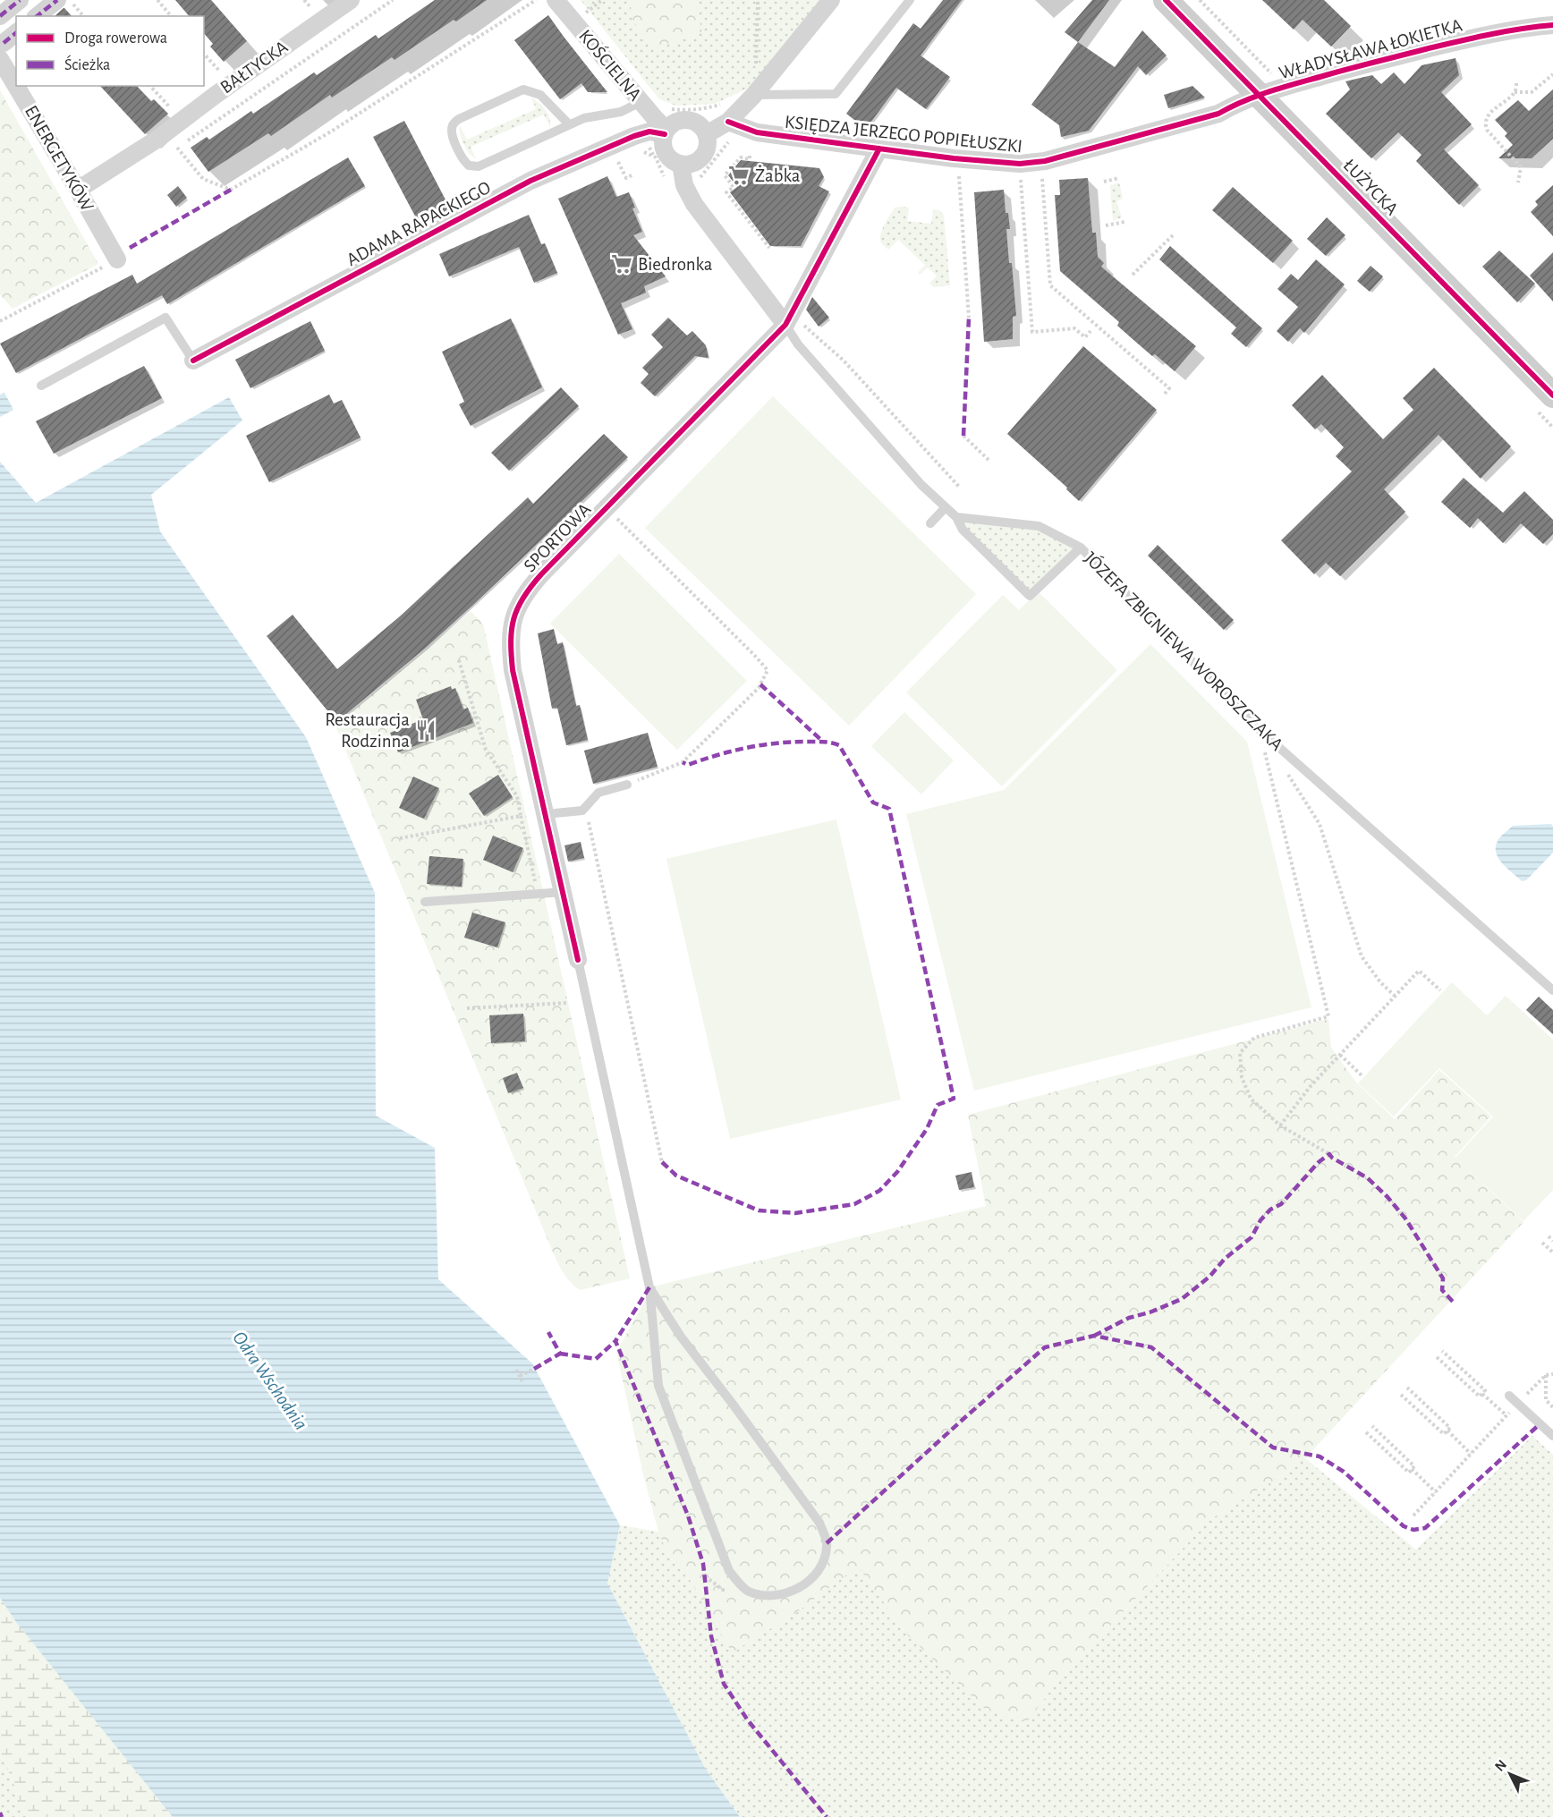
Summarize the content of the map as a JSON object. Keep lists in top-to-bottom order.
{
  "streets": {
    "street": [
      "WŁADYSŁAWA ŁOKIETKA",
      "KOŚCIELNA",
      "BAŁTYCKA",
      "KSIĘDZA JERZEGO POPIEŁUSZKI",
      "ENERGETYKÓW",
      "ŁUŻYCKA",
      "ADAMA RAPACKIEGO",
      "SPORTOWA"
    ],
    "lane": ["JÓZEFA ZBIGNIEWA WOROSZCZAKA"]
  },
  "crossings": [
    ["WŁADYSŁAWA ŁOKIETKA", "KSIĘDZA JERZEGO POPIEŁUSZKI"],
    ["WŁADYSŁAWA ŁOKIETKA", "ŁUŻYCKA"],
    ["KOŚCIELNA", "ADAMA RAPACKIEGO"],
    ["BAŁTYCKA", "ENERGETYKÓW"],
    ["KSIĘDZA JERZEGO POPIEŁUSZKI", "ŁUŻYCKA"],
    ["KSIĘDZA JERZEGO POPIEŁUSZKI", "SPORTOWA"]
  ],
  "water": ["Odra Wschodnia"],
  "places": {
    "supermarket": ["Żabka", "Biedronka"],
    "restaurant": ["Restauracja Rodzinna"]
  },
  "legend": ["Droga rowerowa", "Ścieżka"],
  "north": "top left"
}
